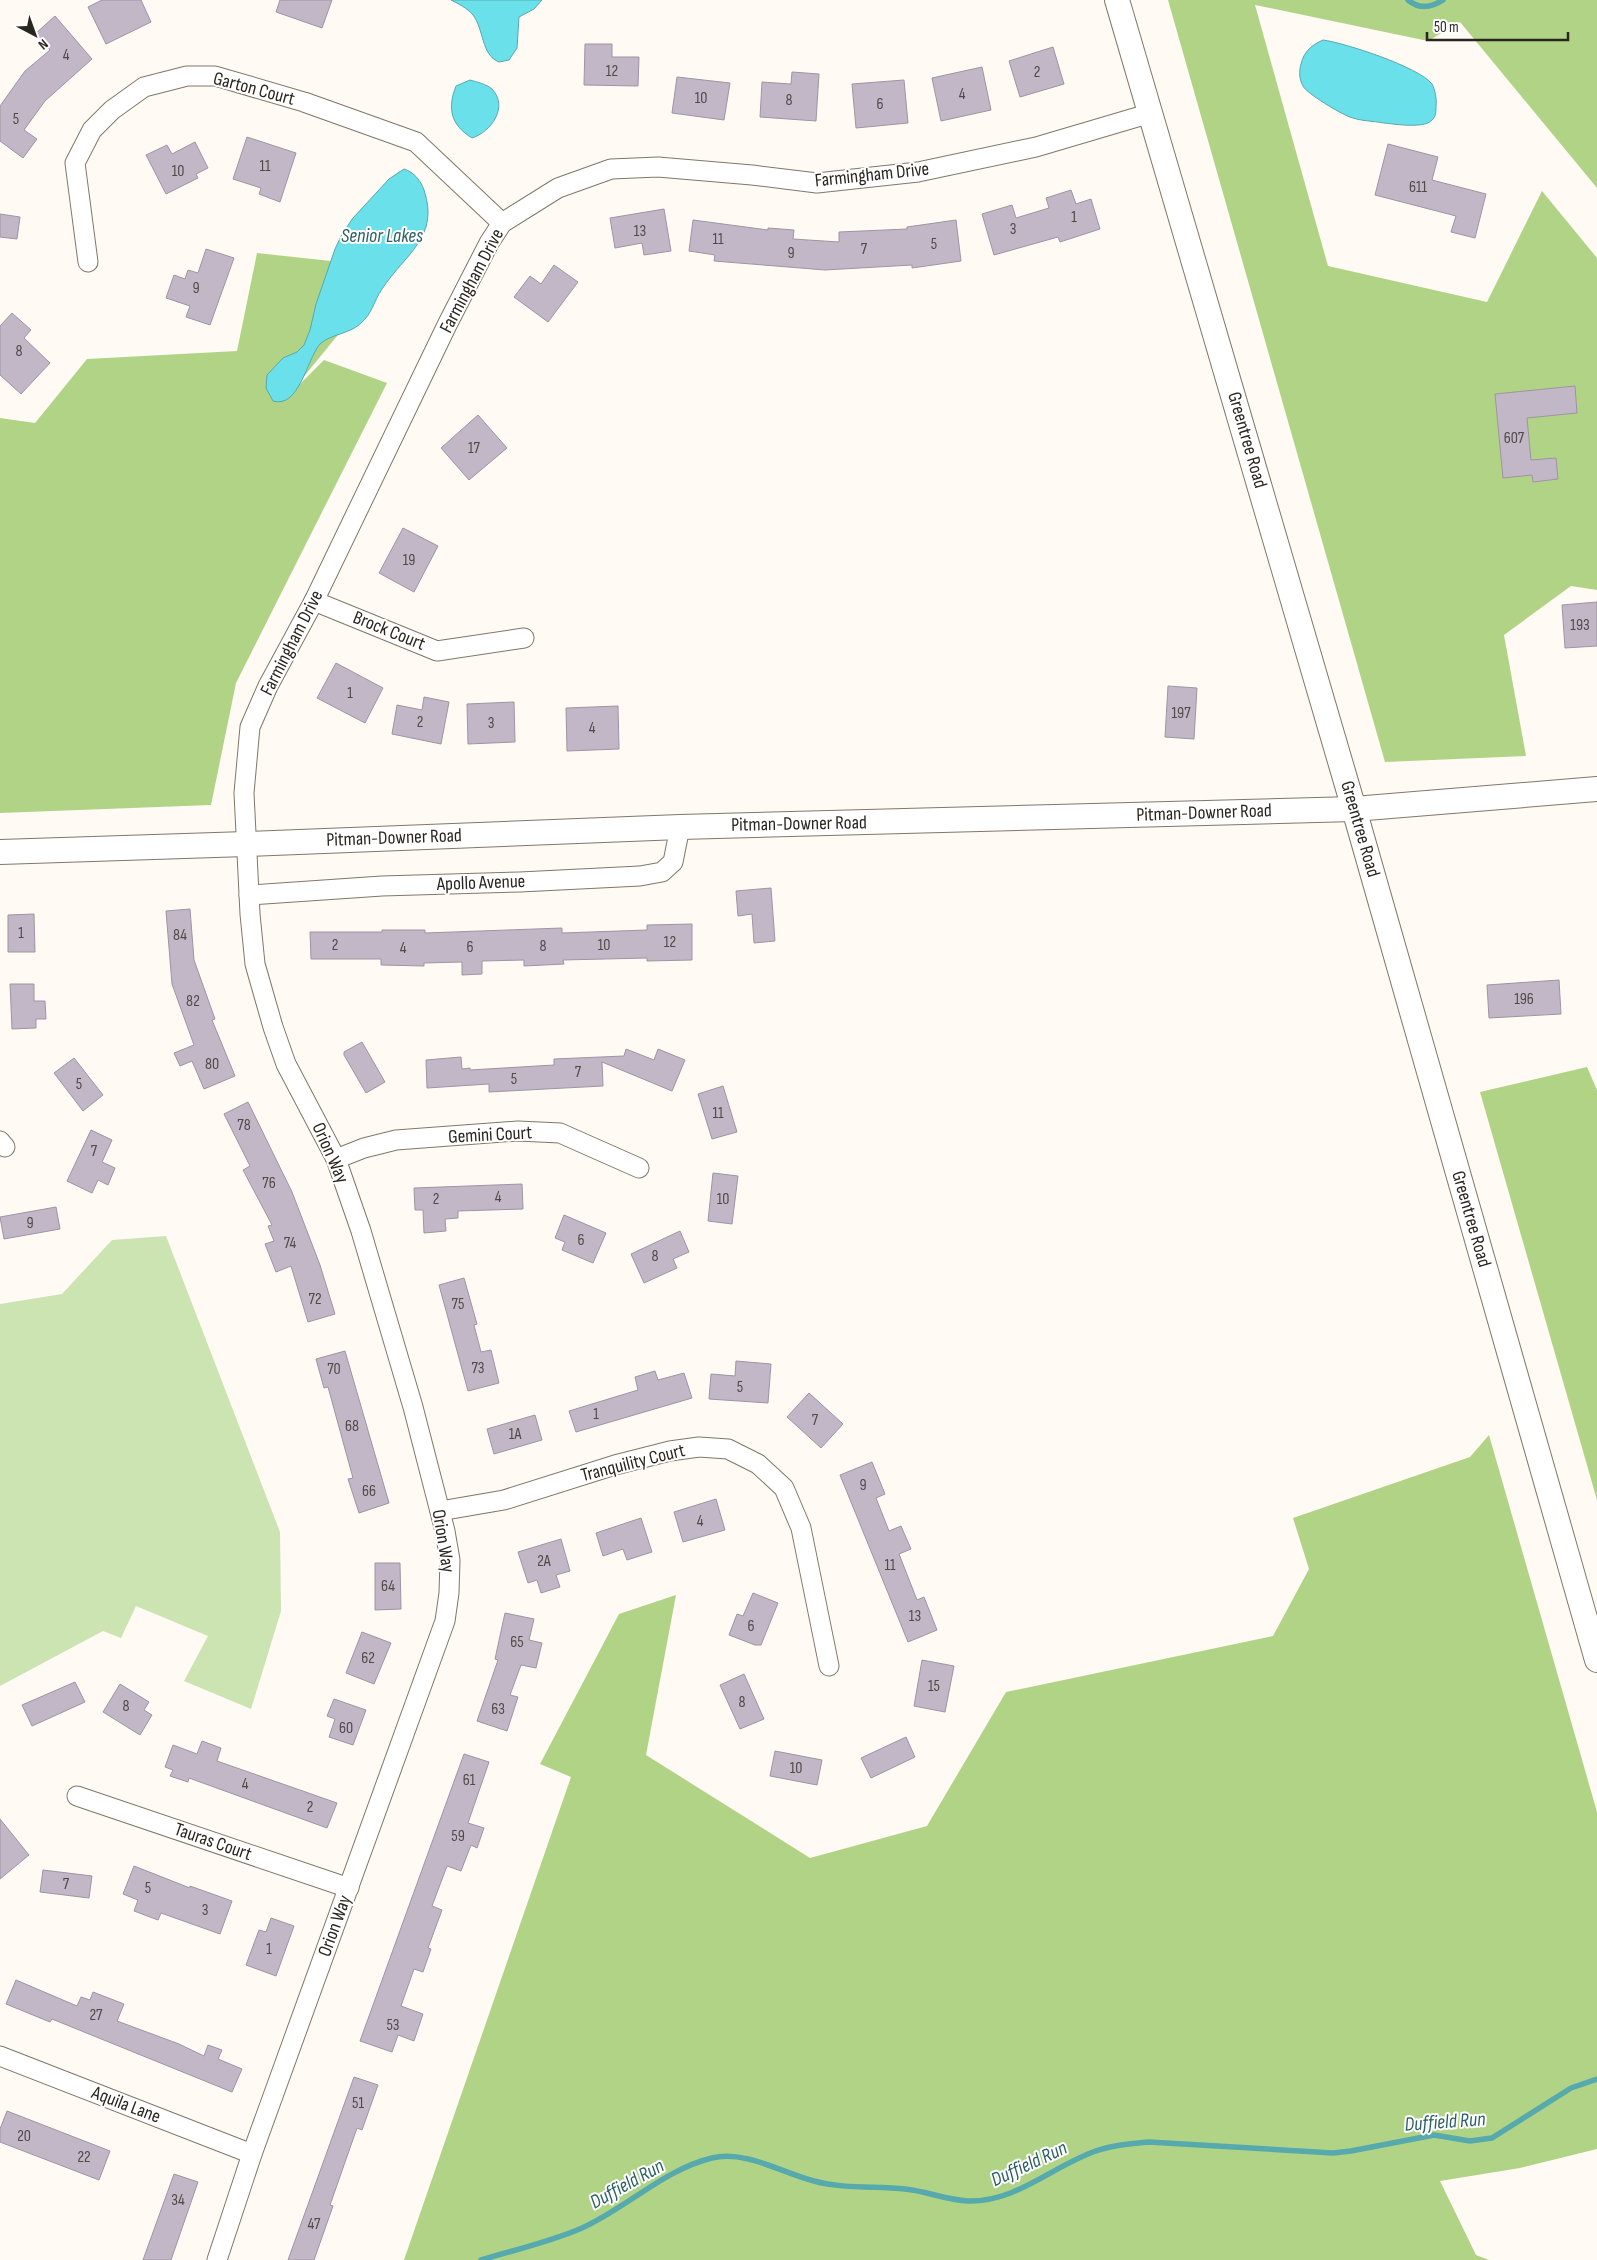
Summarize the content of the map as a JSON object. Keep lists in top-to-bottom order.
{
  "streets": {
    "street": [
      "Garton Court",
      "Farmingham Drive",
      "Greentree Road",
      "Brock Court",
      "Pitman-Downer Road",
      "Apollo Avenue",
      "Gemini Court",
      "Orion Way",
      "Tranquility Court",
      "Tauras Court",
      "Aquila Lane"
    ]
  },
  "crossings": [
    ["Garton Court", "Farmingham Drive"],
    ["Farmingham Drive", "Greentree Road"],
    ["Farmingham Drive", "Brock Court"],
    ["Farmingham Drive", "Pitman-Downer Road"],
    ["Farmingham Drive", "Orion Way"],
    ["Greentree Road", "Pitman-Downer Road"],
    ["Pitman-Downer Road", "Apollo Avenue"],
    ["Pitman-Downer Road", "Orion Way"],
    ["Apollo Avenue", "Orion Way"],
    ["Gemini Court", "Orion Way"],
    ["Orion Way", "Tranquility Court"],
    ["Orion Way", "Tauras Court"],
    ["Orion Way", "Aquila Lane"]
  ],
  "water": ["Senior Lakes", "Duffield Run"],
  "house_numbers": [
    "4",
    "12",
    "2",
    "4",
    "10",
    "8",
    "6",
    "5",
    "11",
    "10",
    "611",
    "1",
    "3",
    "13",
    "11",
    "5",
    "7",
    "9",
    "9",
    "8",
    "607",
    "17",
    "19",
    "193",
    "1",
    "197",
    "2",
    "3",
    "4",
    "1",
    "84",
    "12",
    "2",
    "10",
    "8",
    "6",
    "4",
    "196",
    "82",
    "80",
    "7",
    "5",
    "5",
    "11",
    "78",
    "7",
    "76",
    "4",
    "2",
    "10",
    "9",
    "6",
    "74",
    "8",
    "72",
    "75",
    "73",
    "70",
    "5",
    "1",
    "7",
    "68",
    "1A",
    "9",
    "66",
    "4",
    "2A",
    "11",
    "64",
    "13",
    "6",
    "65",
    "62",
    "15",
    "8",
    "8",
    "63",
    "60",
    "10",
    "61",
    "4",
    "2",
    "59",
    "7",
    "5",
    "3",
    "1",
    "27",
    "53",
    "51",
    "20",
    "22",
    "34",
    "47"
  ],
  "scale_bar": "50 m",
  "north": "bottom right"
}
